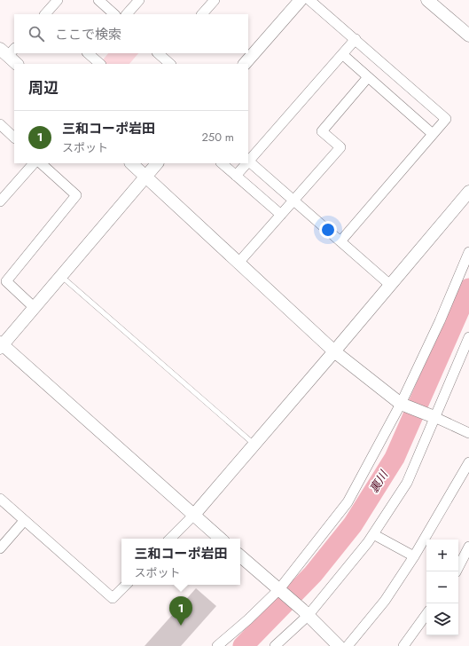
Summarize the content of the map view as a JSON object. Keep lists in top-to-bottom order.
{
  "water": ["裏川"],
  "page": {
    "search": "ここで検索",
    "heading": "周辺",
    "list": [
      {
        "mark": "1",
        "name": "三和コーポ岩田",
        "note": "スポット",
        "value": "250 m"
      }
    ],
    "popup": ["三和コーポ岩田", "スポット"],
    "map_buttons": ["+", "−"],
    "pins": "1"
  }
}
